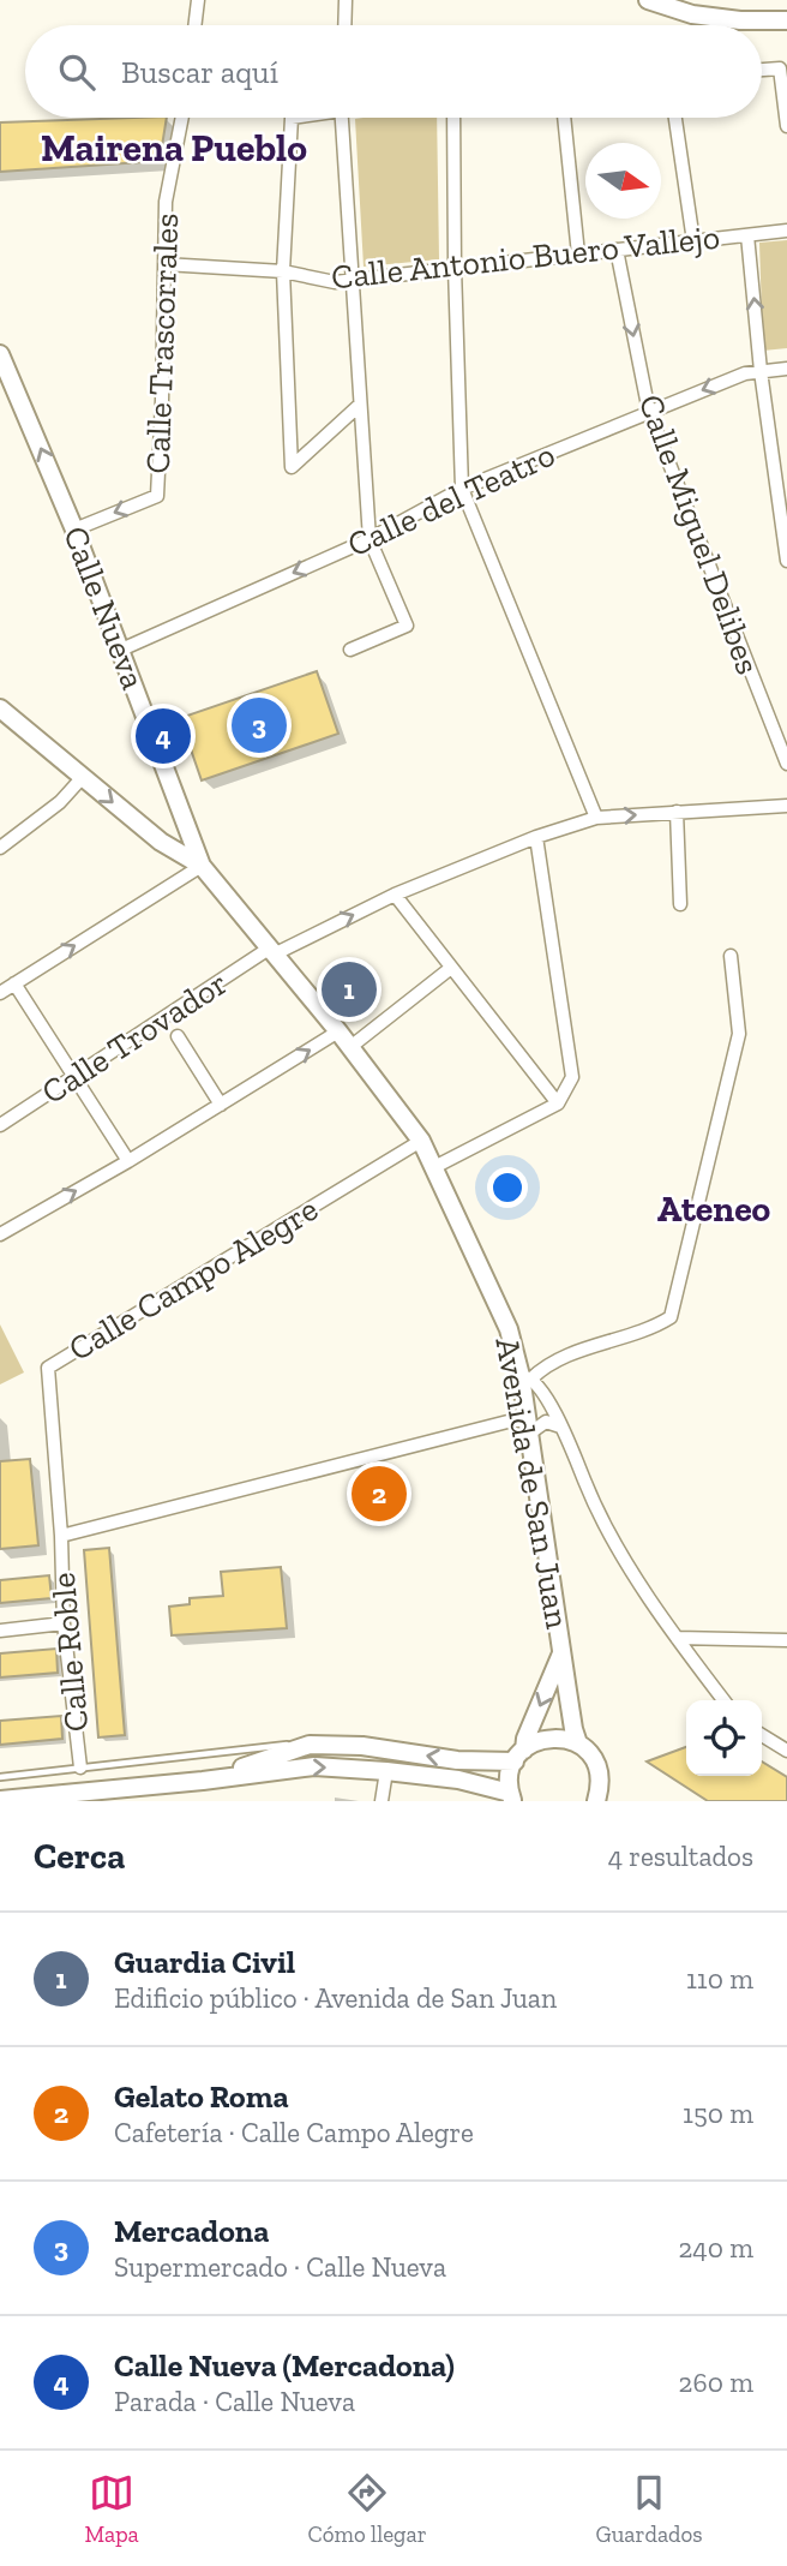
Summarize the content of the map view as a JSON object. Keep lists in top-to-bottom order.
{
  "streets": {
    "street": [
      "Calle Antonio Buero Vallejo",
      "Calle Trascorrales",
      "Calle del Teatro",
      "Calle Miguel Delibes",
      "Calle Nueva",
      "Calle Trovador",
      "Calle Campo Alegre",
      "Avenida de San Juan",
      "Calle Roble"
    ]
  },
  "crossings": [
    ["Calle Antonio Buero Vallejo", "Calle Trascorrales"],
    ["Calle Antonio Buero Vallejo", "Calle Miguel Delibes"],
    ["Calle Trascorrales", "Calle Nueva"],
    ["Calle del Teatro", "Calle Miguel Delibes"],
    ["Calle del Teatro", "Calle Nueva"],
    ["Calle Nueva", "Avenida de San Juan"],
    ["Calle Trovador", "Avenida de San Juan"],
    ["Calle Campo Alegre", "Avenida de San Juan"],
    ["Calle Campo Alegre", "Calle Roble"]
  ],
  "one_way": ["Calle Trascorrales", "Calle del Teatro"],
  "districts": ["Mairena Pueblo", "Ateneo"],
  "north": "right",
  "page": {
    "search": "Buscar aquí",
    "pins": [
      "3",
      "4",
      "1",
      "2"
    ],
    "heading": ["Cerca", "4 resultados"],
    "list": [
      {
        "mark": "1",
        "name": "Guardia Civil",
        "note": "Edificio público · Avenida de San Juan",
        "value": "110 m"
      },
      {
        "mark": "2",
        "name": "Gelato Roma",
        "note": "Cafetería · Calle Campo Alegre",
        "value": "150 m"
      },
      {
        "mark": "3",
        "name": "Mercadona",
        "note": "Supermercado · Calle Nueva",
        "value": "240 m"
      },
      {
        "mark": "4",
        "name": "Calle Nueva (Mercadona)",
        "note": "Parada · Calle Nueva",
        "value": "260 m"
      }
    ],
    "nav": ["Mapa", "Cómo llegar", "Guardados"]
  }
}
